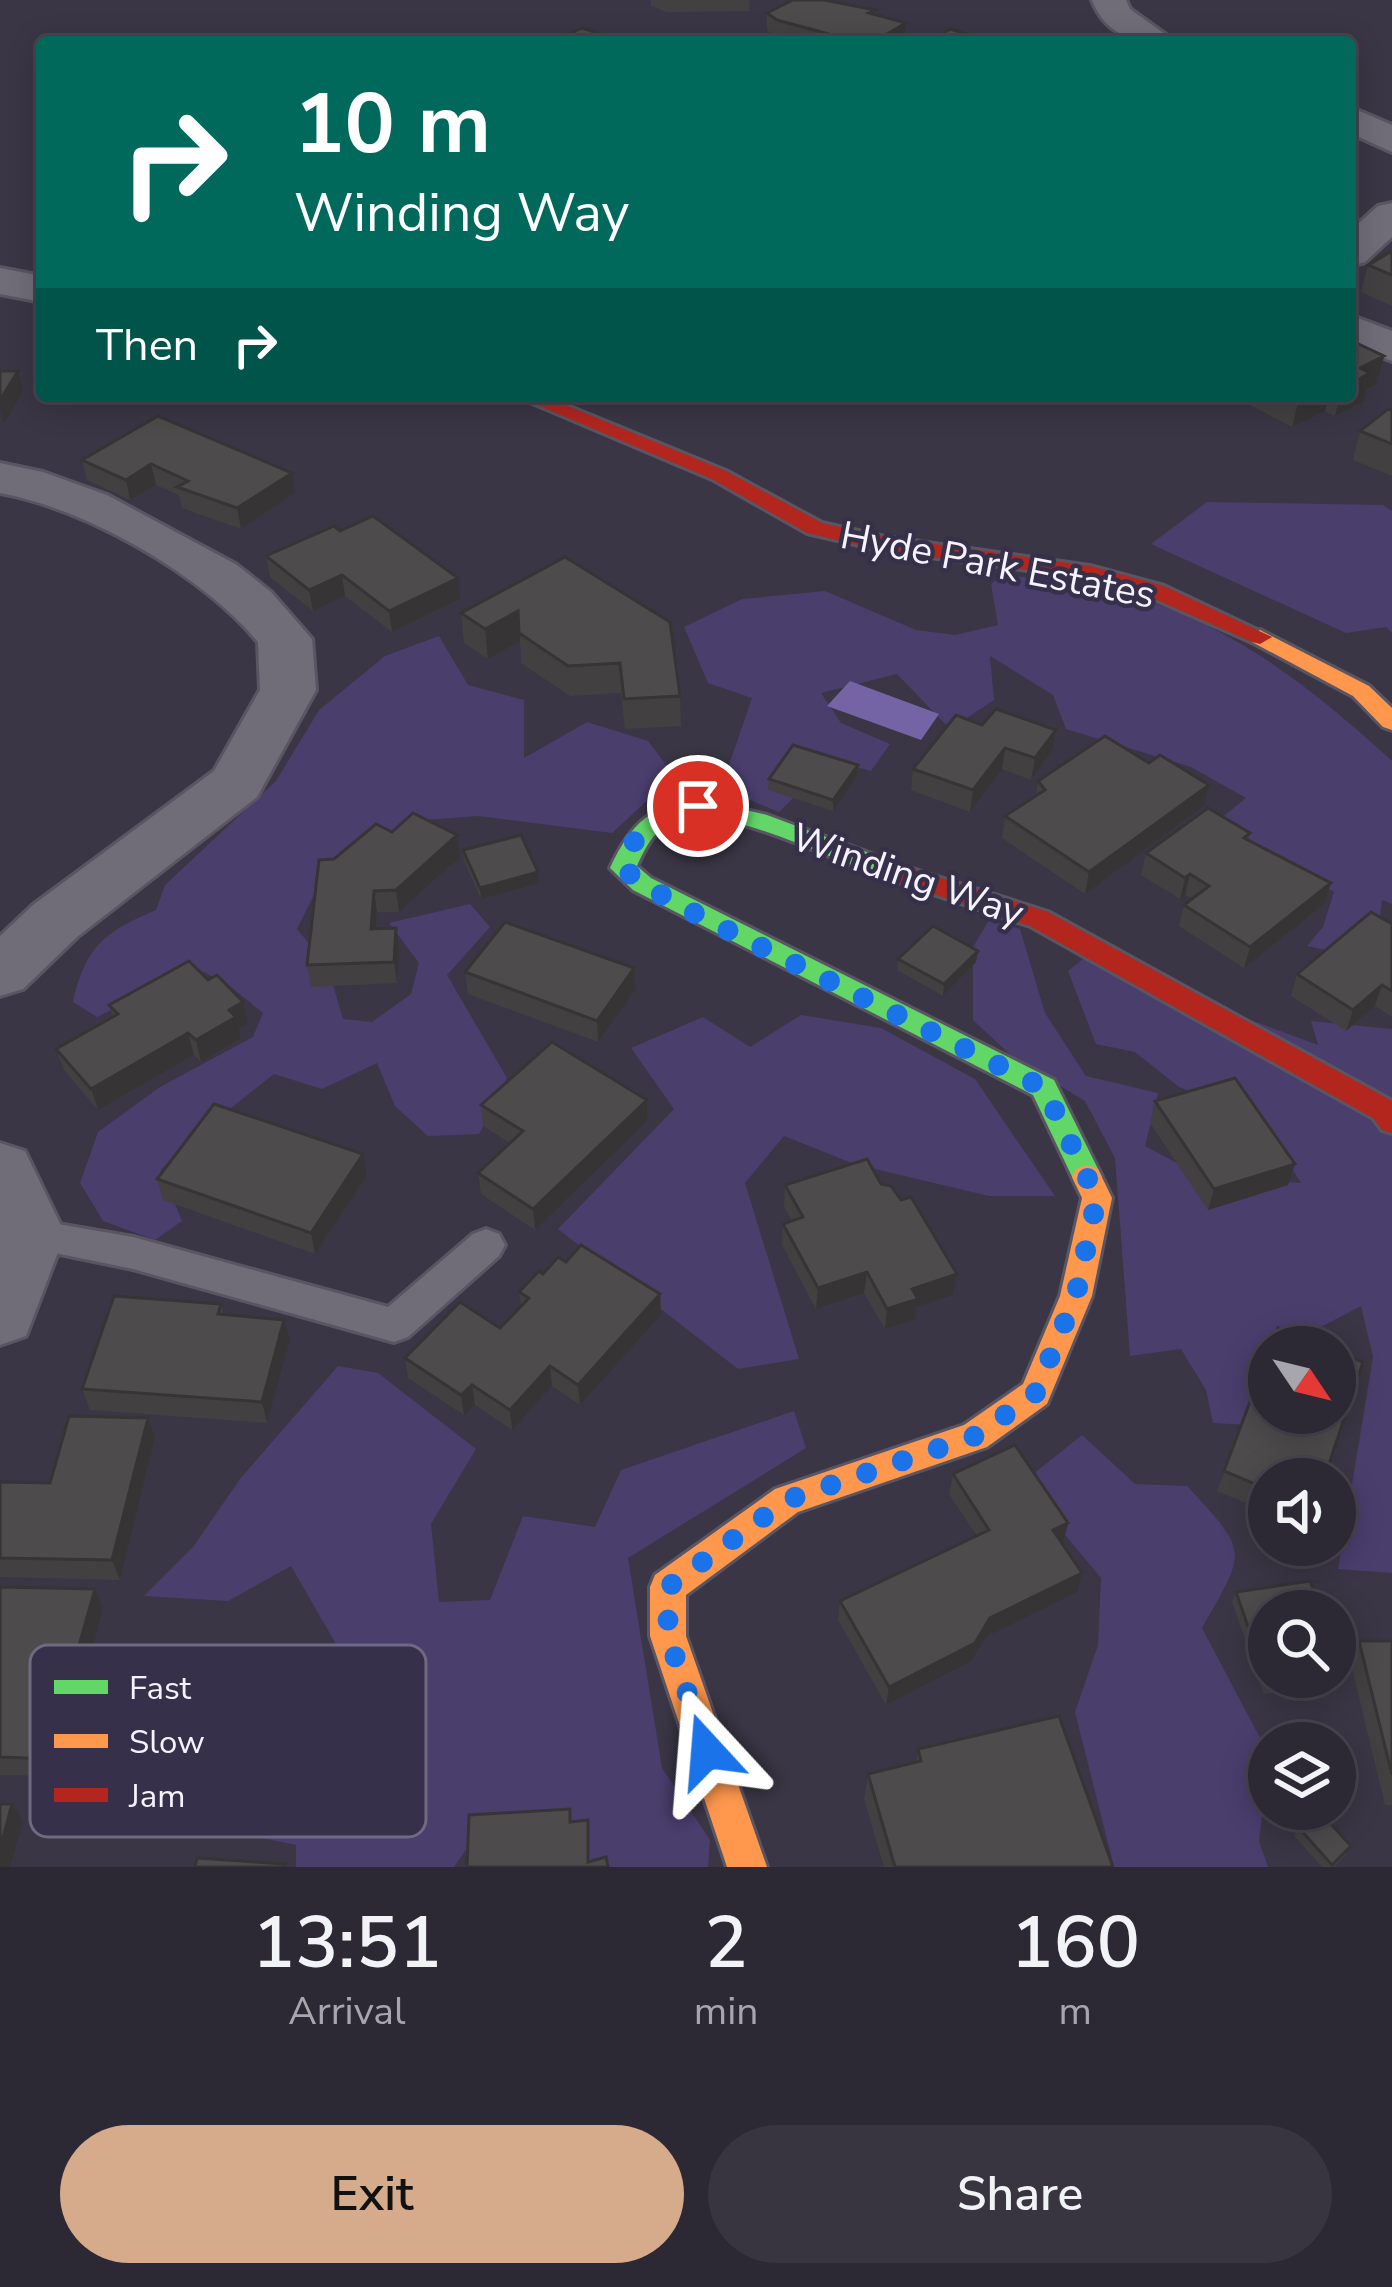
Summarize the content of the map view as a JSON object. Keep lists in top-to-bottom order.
{
  "streets": {
    "street": ["Hyde Park Estates", "Winding Way"]
  },
  "legend": ["Fast", "Slow", "Jam"],
  "north": "bottom right",
  "page": {
    "turn": ["10 m", "Winding Way"],
    "then": "Then",
    "eta": [
      "13:51",
      "Arrival",
      "2",
      "min",
      "160",
      "m"
    ],
    "buttons": ["Exit", "Share"]
  }
}
